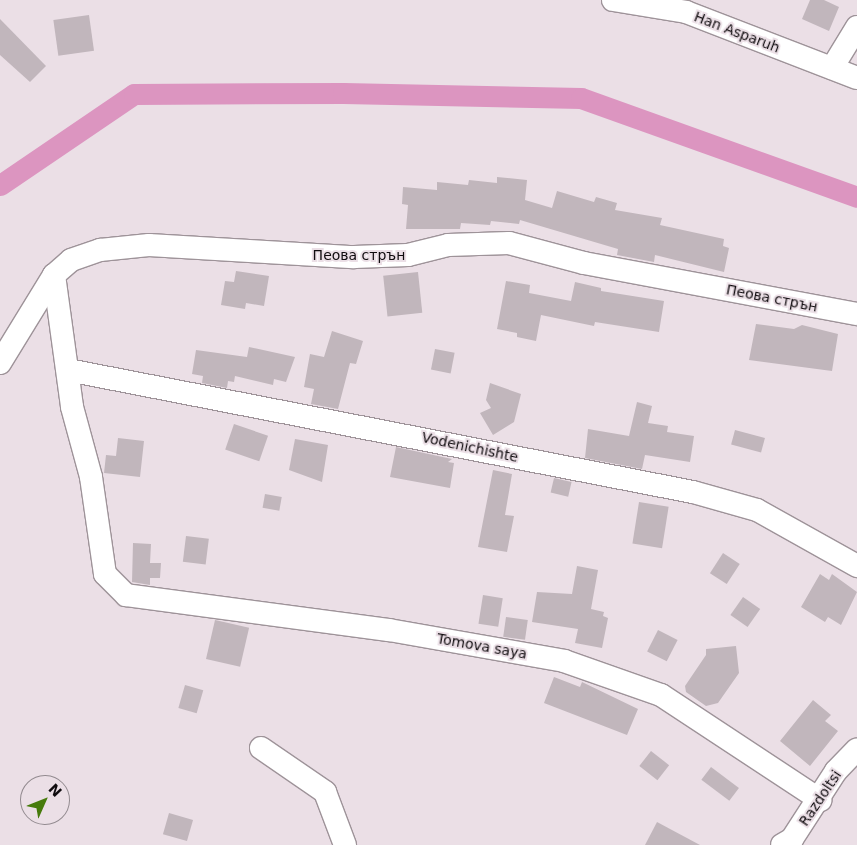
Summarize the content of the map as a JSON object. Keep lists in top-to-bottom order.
{
  "streets": {
    "street": [
      "Han Asparuh",
      "Пеова стрън",
      "Vodenichishte",
      "Tomova saya",
      "Razdoltsi"
    ]
  },
  "crossings": [
    ["Vodenichishte", "Tomova saya"],
    ["Tomova saya", "Razdoltsi"]
  ],
  "north": "top right"
}
